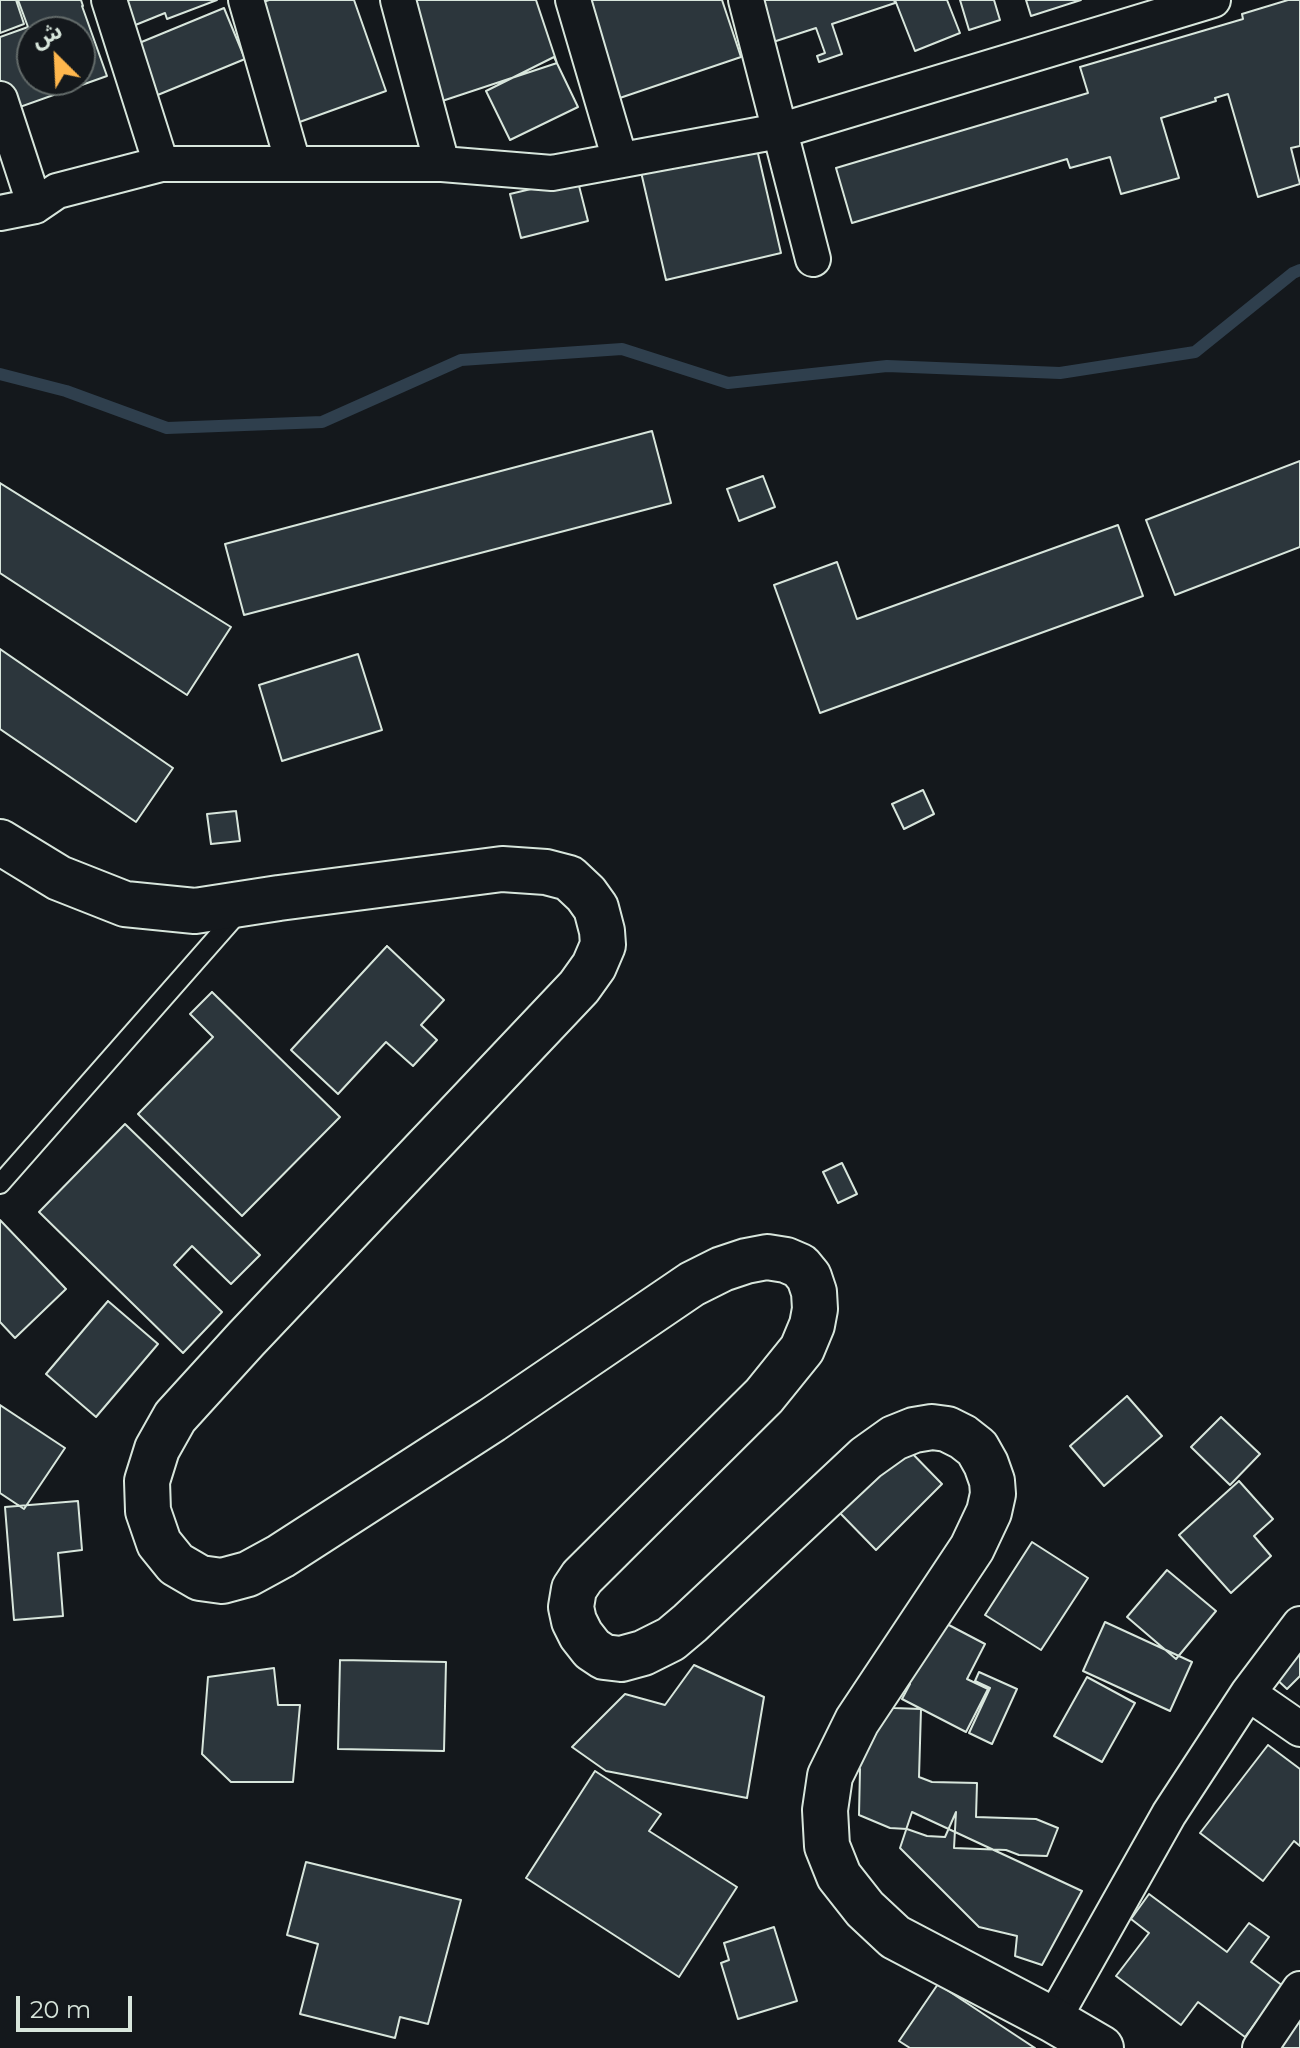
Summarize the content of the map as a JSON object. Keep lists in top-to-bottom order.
{
  "scale_bar": "20 m",
  "north": "top left"
}
